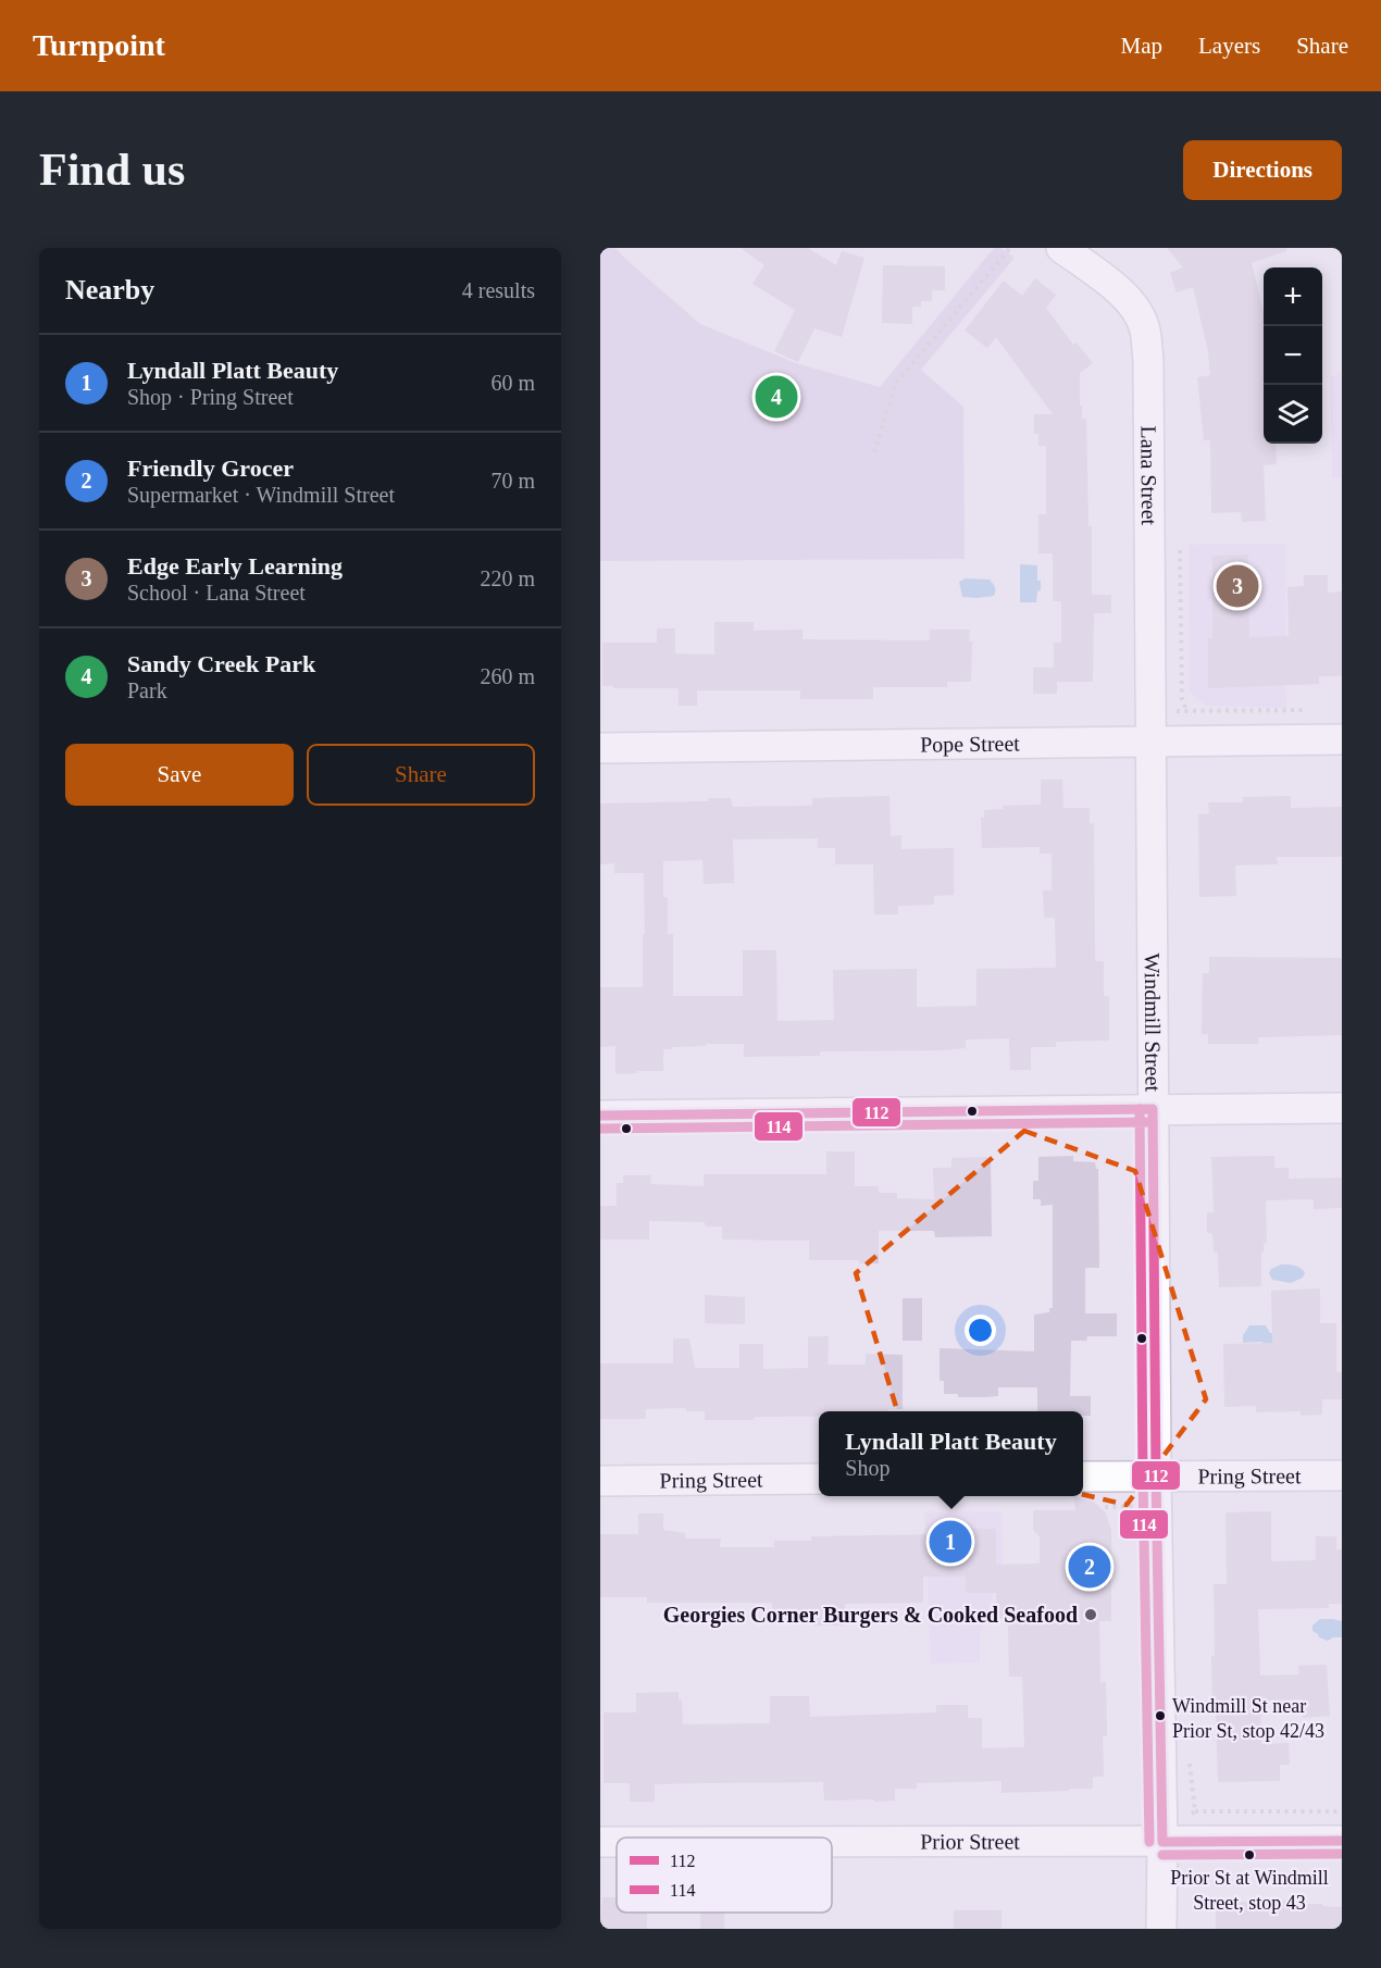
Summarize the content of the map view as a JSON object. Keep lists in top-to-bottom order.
{
  "streets": {
    "street": [
      "Lana Street",
      "Pope Street",
      "Windmill Street",
      "Pring Street",
      "Prior Street"
    ]
  },
  "crossings": [
    ["Lana Street", "Pope Street"],
    ["Lana Street", "Windmill Street"],
    ["Pope Street", "Windmill Street"],
    ["Windmill Street", "Pring Street"],
    ["Windmill Street", "Prior Street"]
  ],
  "places": ["Georgies Corner Burgers & Cooked Seafood", "Windmill St near Prior St, stop 42/43", "Prior St at Windmill Street, stop 43"],
  "lines": ["transit line 112", "transit line 114"],
  "legend": ["112", "114"],
  "page": {
    "header": "Turnpoint",
    "nav": ["Map", "Layers", "Share"],
    "buttons": [
      "Directions",
      ["Save", "Share"]
    ],
    "title": "Find us",
    "heading": ["Nearby", "4 results"],
    "map_buttons": ["+", "−"],
    "list": [
      {
        "mark": "1",
        "name": "Lyndall Platt Beauty",
        "note": "Shop · Pring Street",
        "value": "60 m"
      },
      {
        "mark": "2",
        "name": "Friendly Grocer",
        "note": "Supermarket · Windmill Street",
        "value": "70 m"
      },
      {
        "mark": "3",
        "name": "Edge Early Learning",
        "note": "School · Lana Street",
        "value": "220 m"
      },
      {
        "mark": "4",
        "name": "Sandy Creek Park",
        "note": "Park",
        "value": "260 m"
      }
    ],
    "pins": [
      "4",
      "3",
      "1",
      "2"
    ],
    "popup": ["Lyndall Platt Beauty", "Shop"]
  }
}
